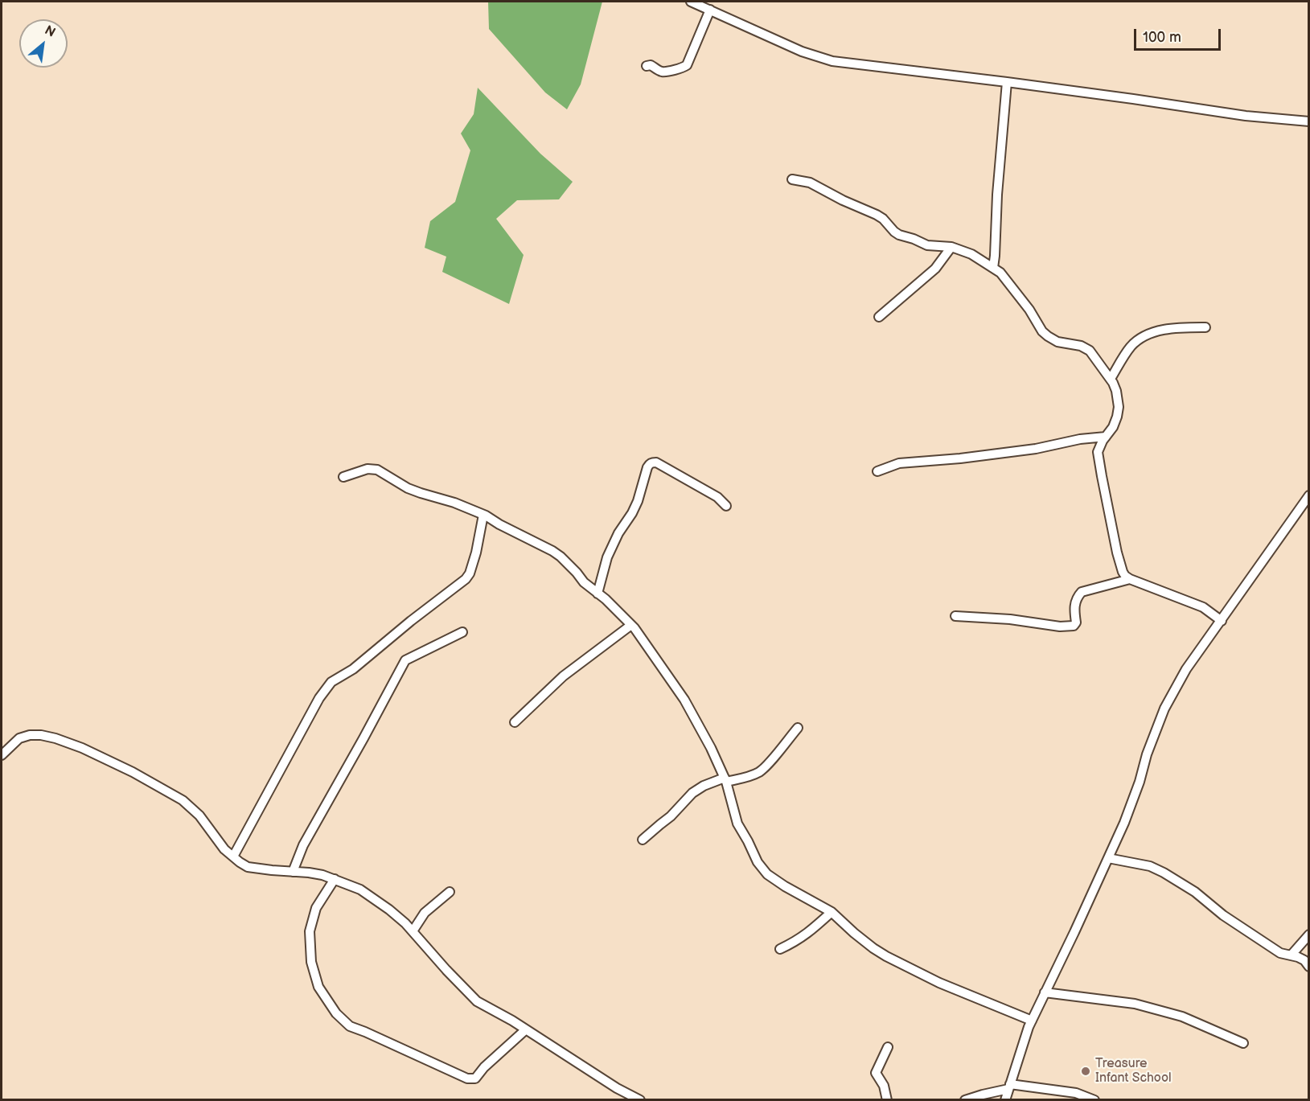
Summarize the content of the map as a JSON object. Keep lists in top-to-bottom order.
{
  "places": ["Treasure Infant School"],
  "scale_bar": "100 m",
  "north": "top right"
}
